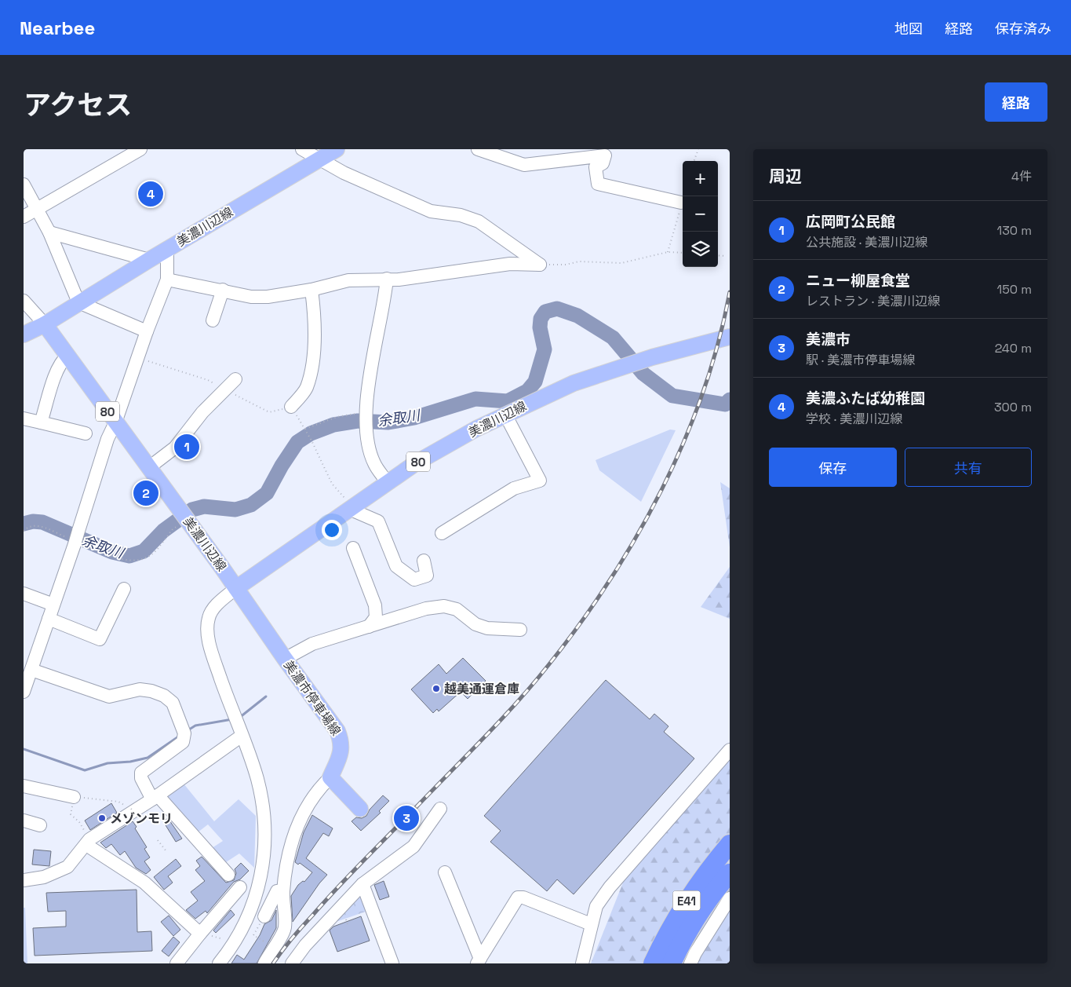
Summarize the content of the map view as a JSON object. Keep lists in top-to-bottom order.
{
  "streets": {
    "highway": ["E41"],
    "main road": ["美濃川辺線", "80", "美濃市停車場線"]
  },
  "crossings": [
    ["美濃川辺線", "美濃市停車場線"]
  ],
  "water": ["余取川"],
  "places": ["越美通運倉庫", "メゾンモリ"],
  "page": {
    "header": "Nearbee",
    "nav": ["地図", "経路", "保存済み"],
    "title": "アクセス",
    "buttons": [
      "経路",
      ["保存", "共有"]
    ],
    "heading": ["周辺", "4件"],
    "map_buttons": ["+", "−"],
    "pins": [
      "4",
      "1",
      "2",
      "3"
    ],
    "list": [
      {
        "mark": "1",
        "name": "広岡町公民館",
        "note": "公共施設 · 美濃川辺線",
        "value": "130 m"
      },
      {
        "mark": "2",
        "name": "ニュー柳屋食堂",
        "note": "レストラン · 美濃川辺線",
        "value": "150 m"
      },
      {
        "mark": "3",
        "name": "美濃市",
        "note": "駅 · 美濃市停車場線",
        "value": "240 m"
      },
      {
        "mark": "4",
        "name": "美濃ふたば幼稚園",
        "note": "学校 · 美濃川辺線",
        "value": "300 m"
      }
    ]
  }
}
